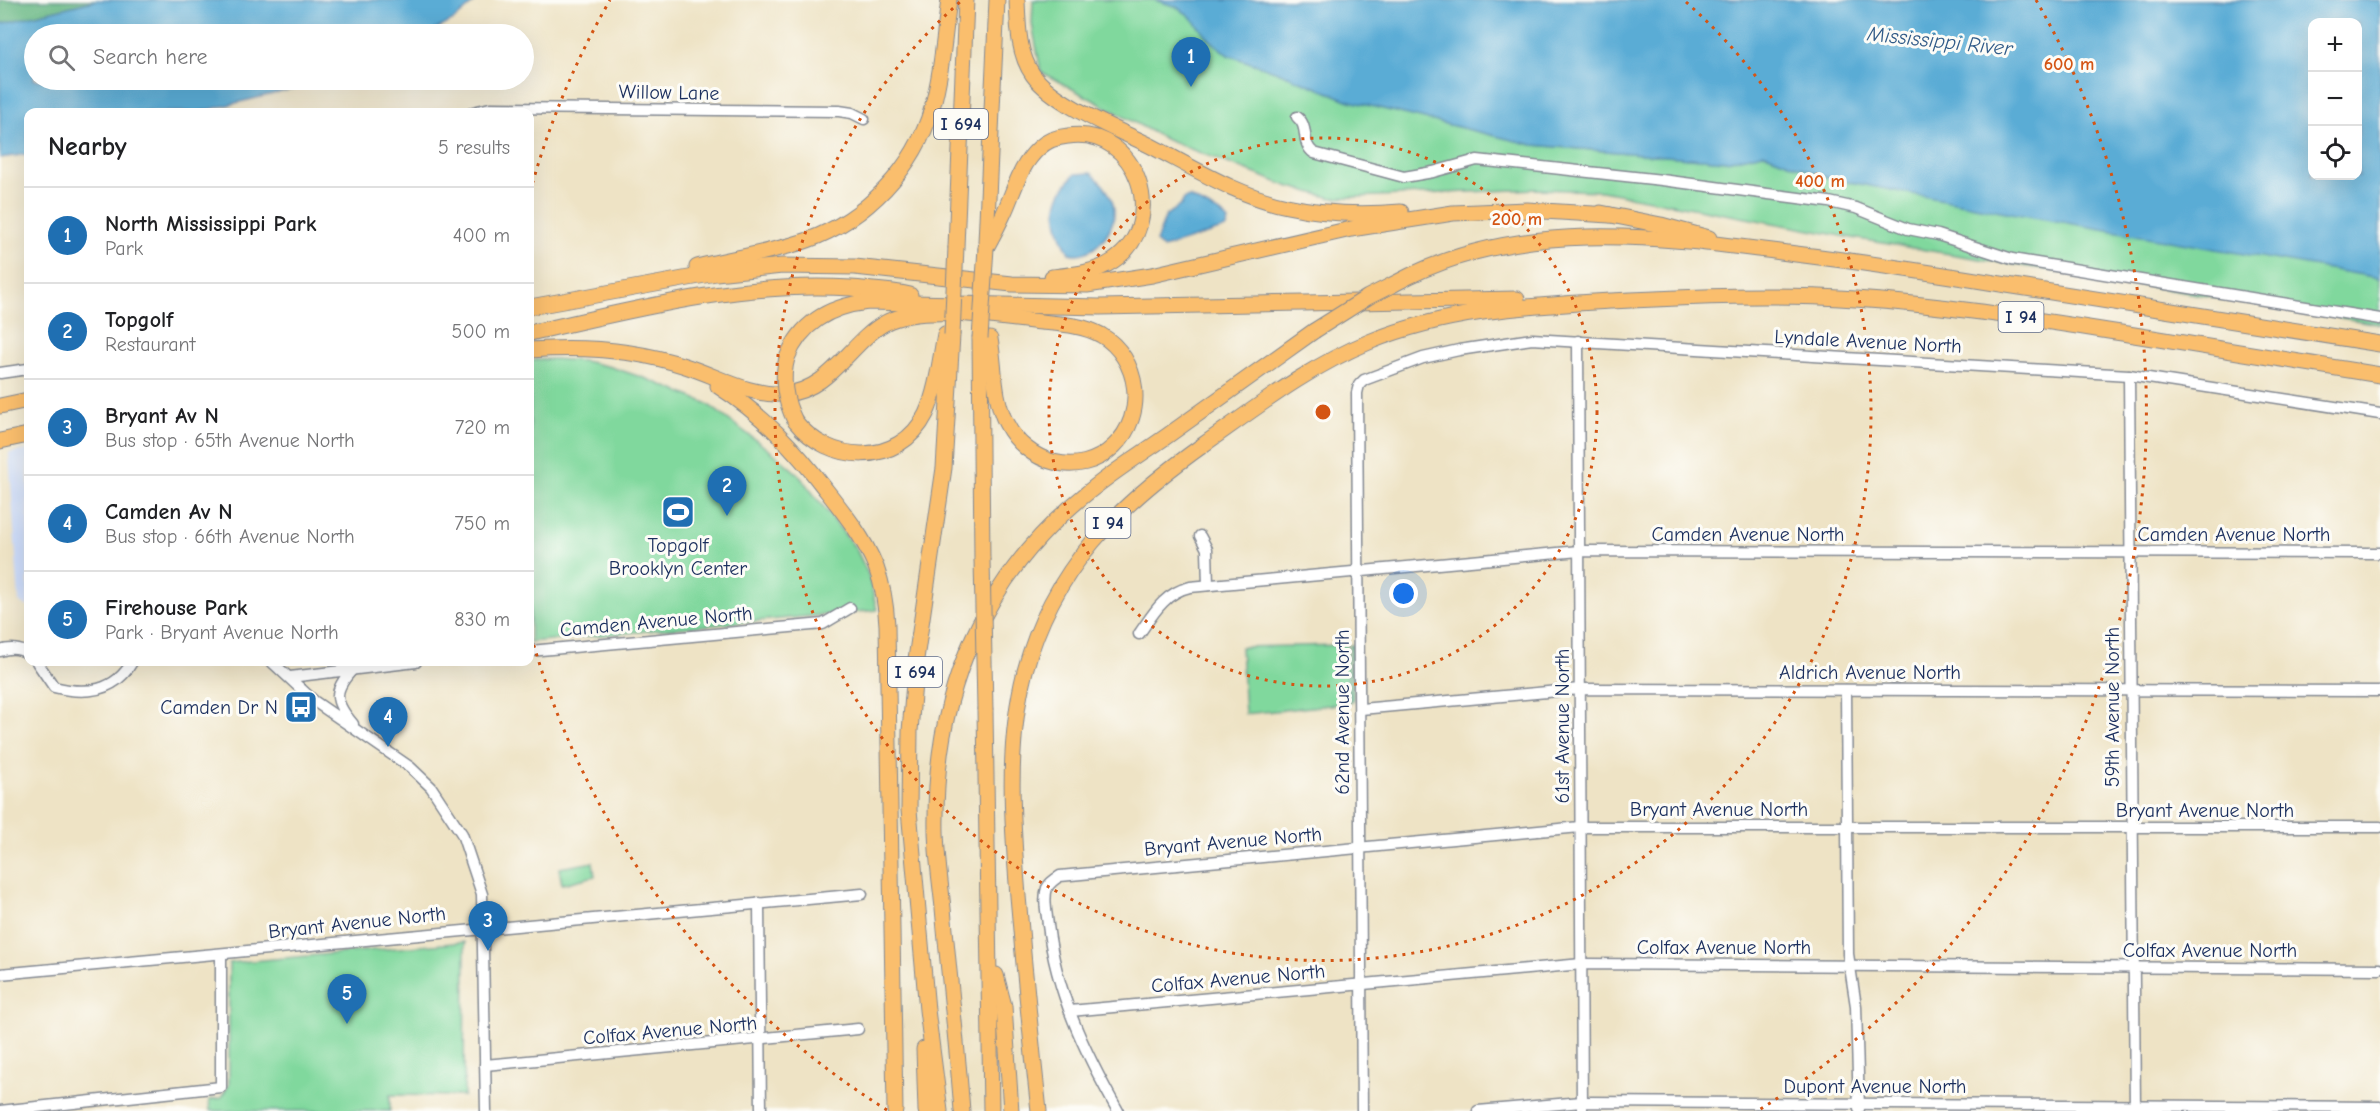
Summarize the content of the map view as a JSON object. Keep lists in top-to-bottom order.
{
  "streets": {
    "highway": ["I 694", "I 94"],
    "street": [
      "Willow Lane",
      "Lyndale Avenue North",
      "Camden Avenue North",
      "Aldrich Avenue North",
      "59th Avenue North",
      "62nd Avenue North",
      "61st Avenue North",
      "Bryant Avenue North",
      "Colfax Avenue North",
      "Dupont Avenue North"
    ]
  },
  "crossings": [
    ["Lyndale Avenue North", "59th Avenue North"],
    ["Lyndale Avenue North", "62nd Avenue North"],
    ["Lyndale Avenue North", "61st Avenue North"],
    ["Camden Avenue North", "59th Avenue North"],
    ["Camden Avenue North", "62nd Avenue North"],
    ["Camden Avenue North", "61st Avenue North"],
    ["Aldrich Avenue North", "59th Avenue North"],
    ["Aldrich Avenue North", "62nd Avenue North"],
    ["Aldrich Avenue North", "61st Avenue North"],
    ["59th Avenue North", "Bryant Avenue North"],
    ["59th Avenue North", "Colfax Avenue North"],
    ["59th Avenue North", "Dupont Avenue North"],
    ["62nd Avenue North", "Bryant Avenue North"],
    ["62nd Avenue North", "Colfax Avenue North"],
    ["61st Avenue North", "Bryant Avenue North"],
    ["61st Avenue North", "Colfax Avenue North"],
    ["61st Avenue North", "Dupont Avenue North"],
    ["Bryant Avenue North", "Colfax Avenue North"]
  ],
  "water": ["Mississippi River"],
  "places": {
    "sports": ["Topgolf Brooklyn Center"],
    "bus stop": ["Camden Dr N"]
  },
  "page": {
    "map_buttons": ["+", "−"],
    "search": "Search here",
    "pins": [
      "1",
      "2",
      "4",
      "3",
      "5"
    ],
    "heading": ["Nearby", "5 results"],
    "list": [
      {
        "mark": "1",
        "name": "North Mississippi Park",
        "note": "Park",
        "value": "400 m"
      },
      {
        "mark": "2",
        "name": "Topgolf",
        "note": "Restaurant",
        "value": "500 m"
      },
      {
        "mark": "3",
        "name": "Bryant Av N",
        "note": "Bus stop · 65th Avenue North",
        "value": "720 m"
      },
      {
        "mark": "4",
        "name": "Camden Av N",
        "note": "Bus stop · 66th Avenue North",
        "value": "750 m"
      },
      {
        "mark": "5",
        "name": "Firehouse Park",
        "note": "Park · Bryant Avenue North",
        "value": "830 m"
      }
    ]
  },
  "rings": ["600 m", "400 m", "200 m"]
}
